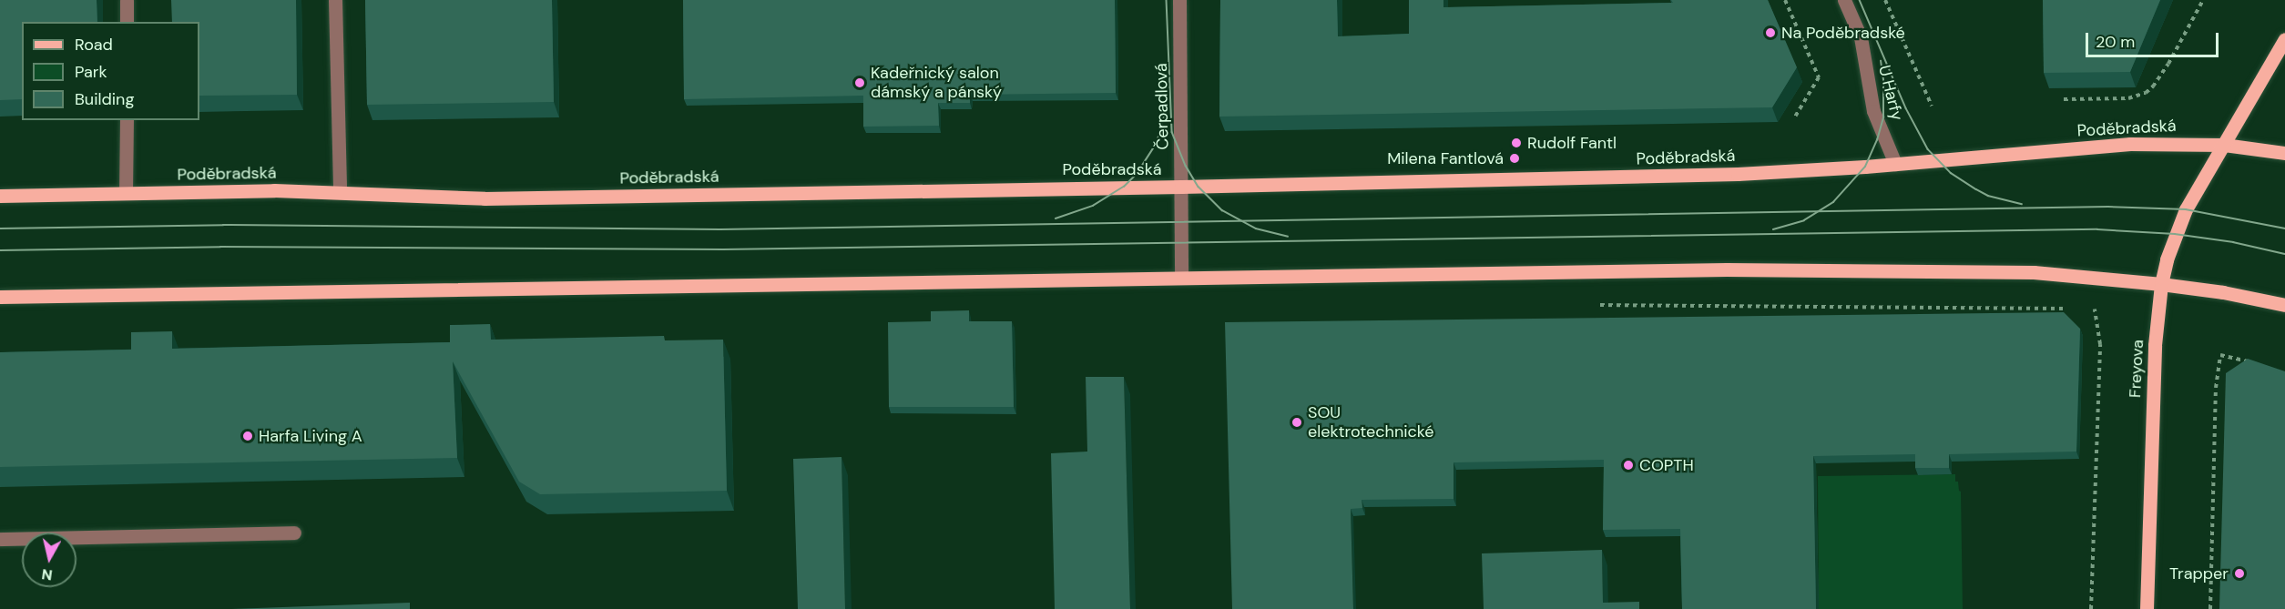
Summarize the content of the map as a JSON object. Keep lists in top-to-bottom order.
{
  "streets": {
    "main road": ["Poděbradská", "Freyova"],
    "street": ["U Harfy", "Čerpadlová"]
  },
  "crossings": [
    ["U Harfy", "Poděbradská"],
    ["Čerpadlová", "Poděbradská"],
    ["Poděbradská", "Freyova"]
  ],
  "places": [
    "Na Poděbradské",
    "Kadeřnický salon dámský a pánský",
    "Rudolf Fantl",
    "Milena Fantlová",
    "SOU elektrotechnické",
    "Harfa Living A",
    "COPTH",
    "Trapper"
  ],
  "legend": ["Road", "Park", "Building"],
  "scale_bar": "20 m",
  "north": "bottom"
}
